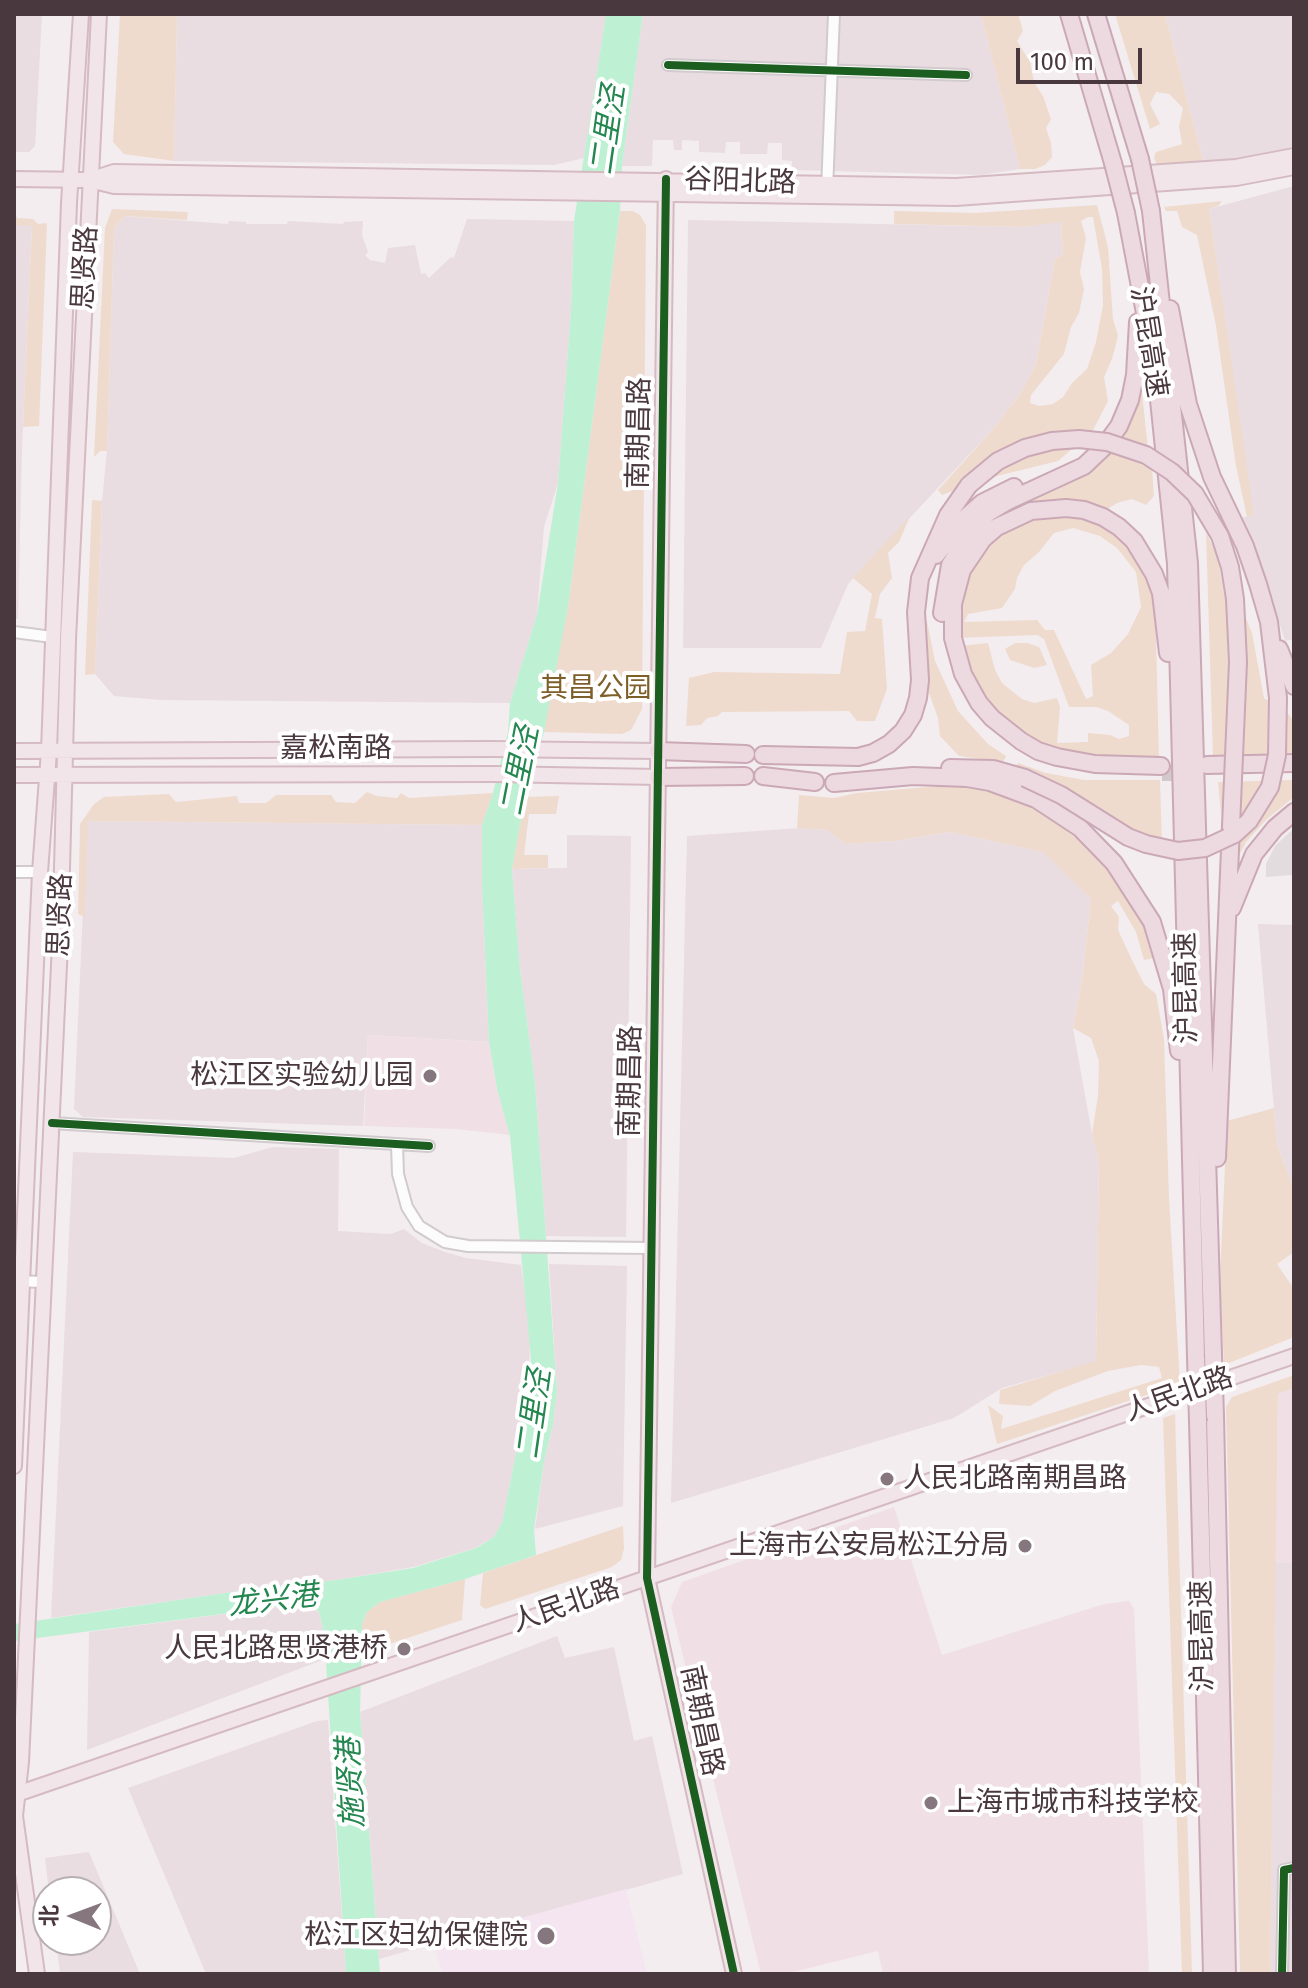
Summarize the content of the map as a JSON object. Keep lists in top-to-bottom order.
{
  "streets": {
    "highway": ["沪昆高速"],
    "main road": [
      "谷阳北路",
      "思贤路",
      "南期昌路",
      "嘉松南路",
      "人民北路"
    ]
  },
  "crossings": [
    ["谷阳北路", "思贤路"],
    ["谷阳北路", "南期昌路"],
    ["思贤路", "嘉松南路"],
    ["思贤路", "人民北路"],
    ["南期昌路", "嘉松南路"],
    ["南期昌路", "人民北路"]
  ],
  "water": ["二里泾", "龙兴港", "施贤港"],
  "parks": ["其昌公园"],
  "places": [
    "松江区实验幼儿园",
    "人民北路南期昌路",
    "上海市公安局松江分局",
    "人民北路思贤港桥",
    "上海市城市科技学校",
    "松江区妇幼保健院"
  ],
  "scale_bar": "100 m",
  "north": "left"
}
